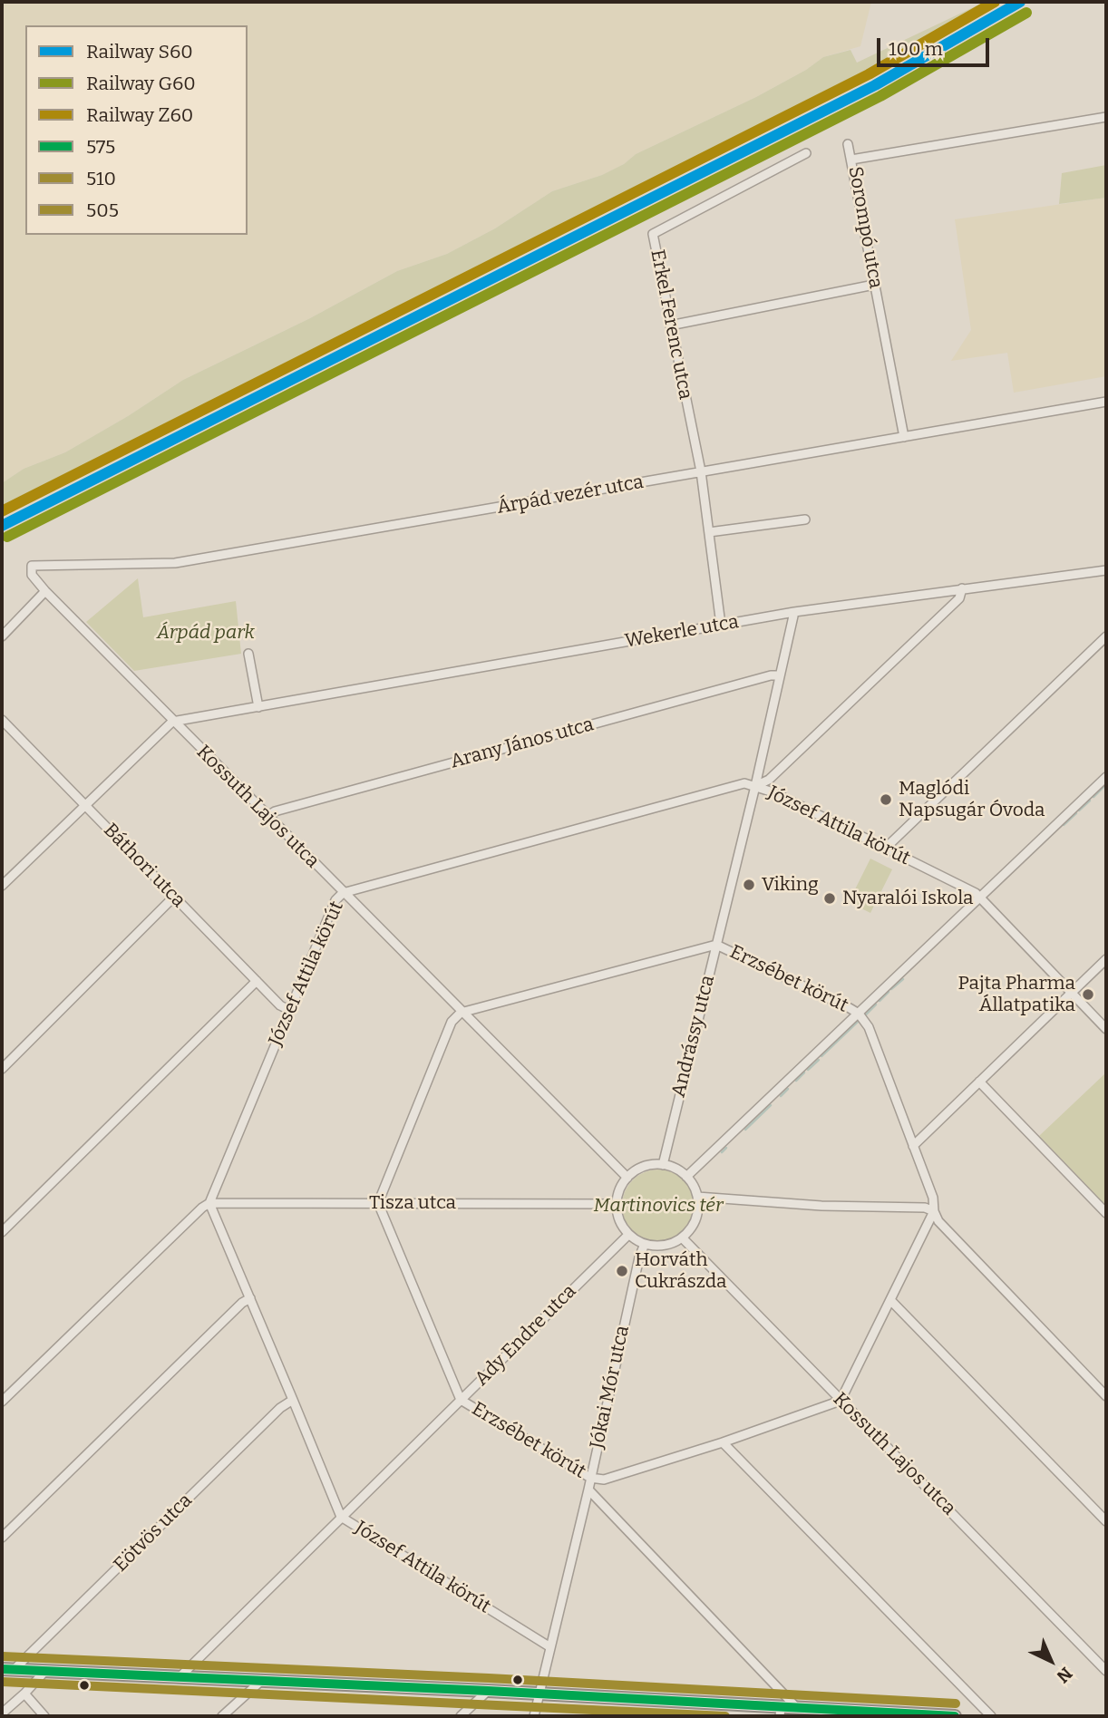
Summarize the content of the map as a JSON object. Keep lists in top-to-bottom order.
{
  "streets": {
    "street": [
      "Sorompó utca",
      "Erkel Ferenc utca",
      "Árpád vezér utca",
      "Wekerle utca",
      "Arany János utca",
      "Kossuth Lajos utca",
      "József Attila körút",
      "Báthori utca",
      "Erzsébet körút",
      "Andrássy utca",
      "Tisza utca",
      "Ady Endre utca",
      "Jókai Mór utca",
      "Eötvös utca"
    ]
  },
  "crossings": [
    ["Sorompó utca", "Árpád vezér utca"],
    ["Erkel Ferenc utca", "Árpád vezér utca"],
    ["Erkel Ferenc utca", "Wekerle utca"],
    ["Árpád vezér utca", "Kossuth Lajos utca"],
    ["Wekerle utca", "Kossuth Lajos utca"],
    ["Wekerle utca", "Andrássy utca"],
    ["Arany János utca", "Kossuth Lajos utca"],
    ["Arany János utca", "Andrássy utca"],
    ["Kossuth Lajos utca", "József Attila körút"],
    ["Kossuth Lajos utca", "Erzsébet körút"],
    ["Kossuth Lajos utca", "Andrássy utca"],
    ["Kossuth Lajos utca", "Tisza utca"],
    ["Kossuth Lajos utca", "Ady Endre utca"],
    ["Kossuth Lajos utca", "Jókai Mór utca"],
    ["József Attila körút", "Báthori utca"],
    ["József Attila körút", "Andrássy utca"],
    ["József Attila körút", "Tisza utca"],
    ["József Attila körút", "Ady Endre utca"],
    ["József Attila körút", "Jókai Mór utca"],
    ["József Attila körút", "Eötvös utca"],
    ["Erzsébet körút", "Andrássy utca"],
    ["Erzsébet körút", "Tisza utca"],
    ["Erzsébet körút", "Ady Endre utca"],
    ["Erzsébet körút", "Jókai Mór utca"],
    ["Andrássy utca", "Tisza utca"],
    ["Andrássy utca", "Ady Endre utca"],
    ["Andrássy utca", "Jókai Mór utca"],
    ["Tisza utca", "Ady Endre utca"],
    ["Tisza utca", "Jókai Mór utca"],
    ["Ady Endre utca", "Jókai Mór utca"]
  ],
  "parks": ["Árpád park", "Martinovics tér"],
  "places": [
    "Maglódi Napsugár Óvoda",
    "Viking",
    "Nyaralói Iskola",
    "Pajta Pharma Állatpatika",
    "Horváth Cukrászda"
  ],
  "lines": [
    "rail line S60",
    "rail line Z60",
    "rail line G60",
    "transit line 505",
    "transit line 575",
    "transit line 510"
  ],
  "legend": [
    "Railway S60",
    "Railway G60",
    "Railway Z60",
    "575",
    "510",
    "505"
  ],
  "scale_bar": "100 m",
  "north": "bottom right"
}
